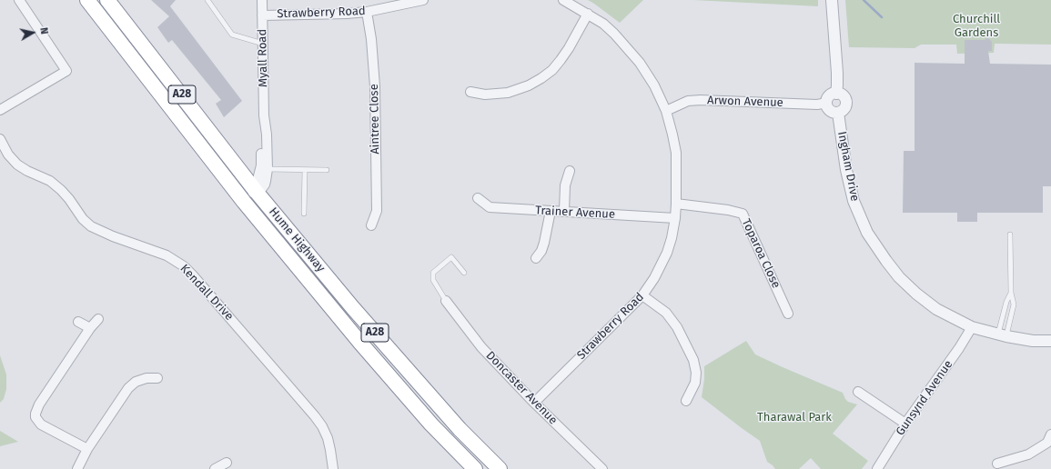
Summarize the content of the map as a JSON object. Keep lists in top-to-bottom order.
{
  "streets": {
    "highway": ["A28", "Hume Highway"],
    "street": [
      "Strawberry Road",
      "Myall Road",
      "Arwon Avenue",
      "Aintree Close",
      "Ingham Drive",
      "Trainer Avenue",
      "Toparoa Close",
      "Kendall Drive",
      "Doncaster Avenue",
      "Gunsynd Avenue"
    ]
  },
  "crossings": [
    ["Strawberry Road", "Myall Road"],
    ["Strawberry Road", "Arwon Avenue"],
    ["Strawberry Road", "Aintree Close"],
    ["Strawberry Road", "Trainer Avenue"],
    ["Strawberry Road", "Toparoa Close"],
    ["Strawberry Road", "Doncaster Avenue"],
    ["Myall Road", "Hume Highway"],
    ["Arwon Avenue", "Ingham Drive"],
    ["Ingham Drive", "Gunsynd Avenue"]
  ],
  "parks": ["Churchill Gardens", "Tharawal Park"],
  "north": "right"
}
